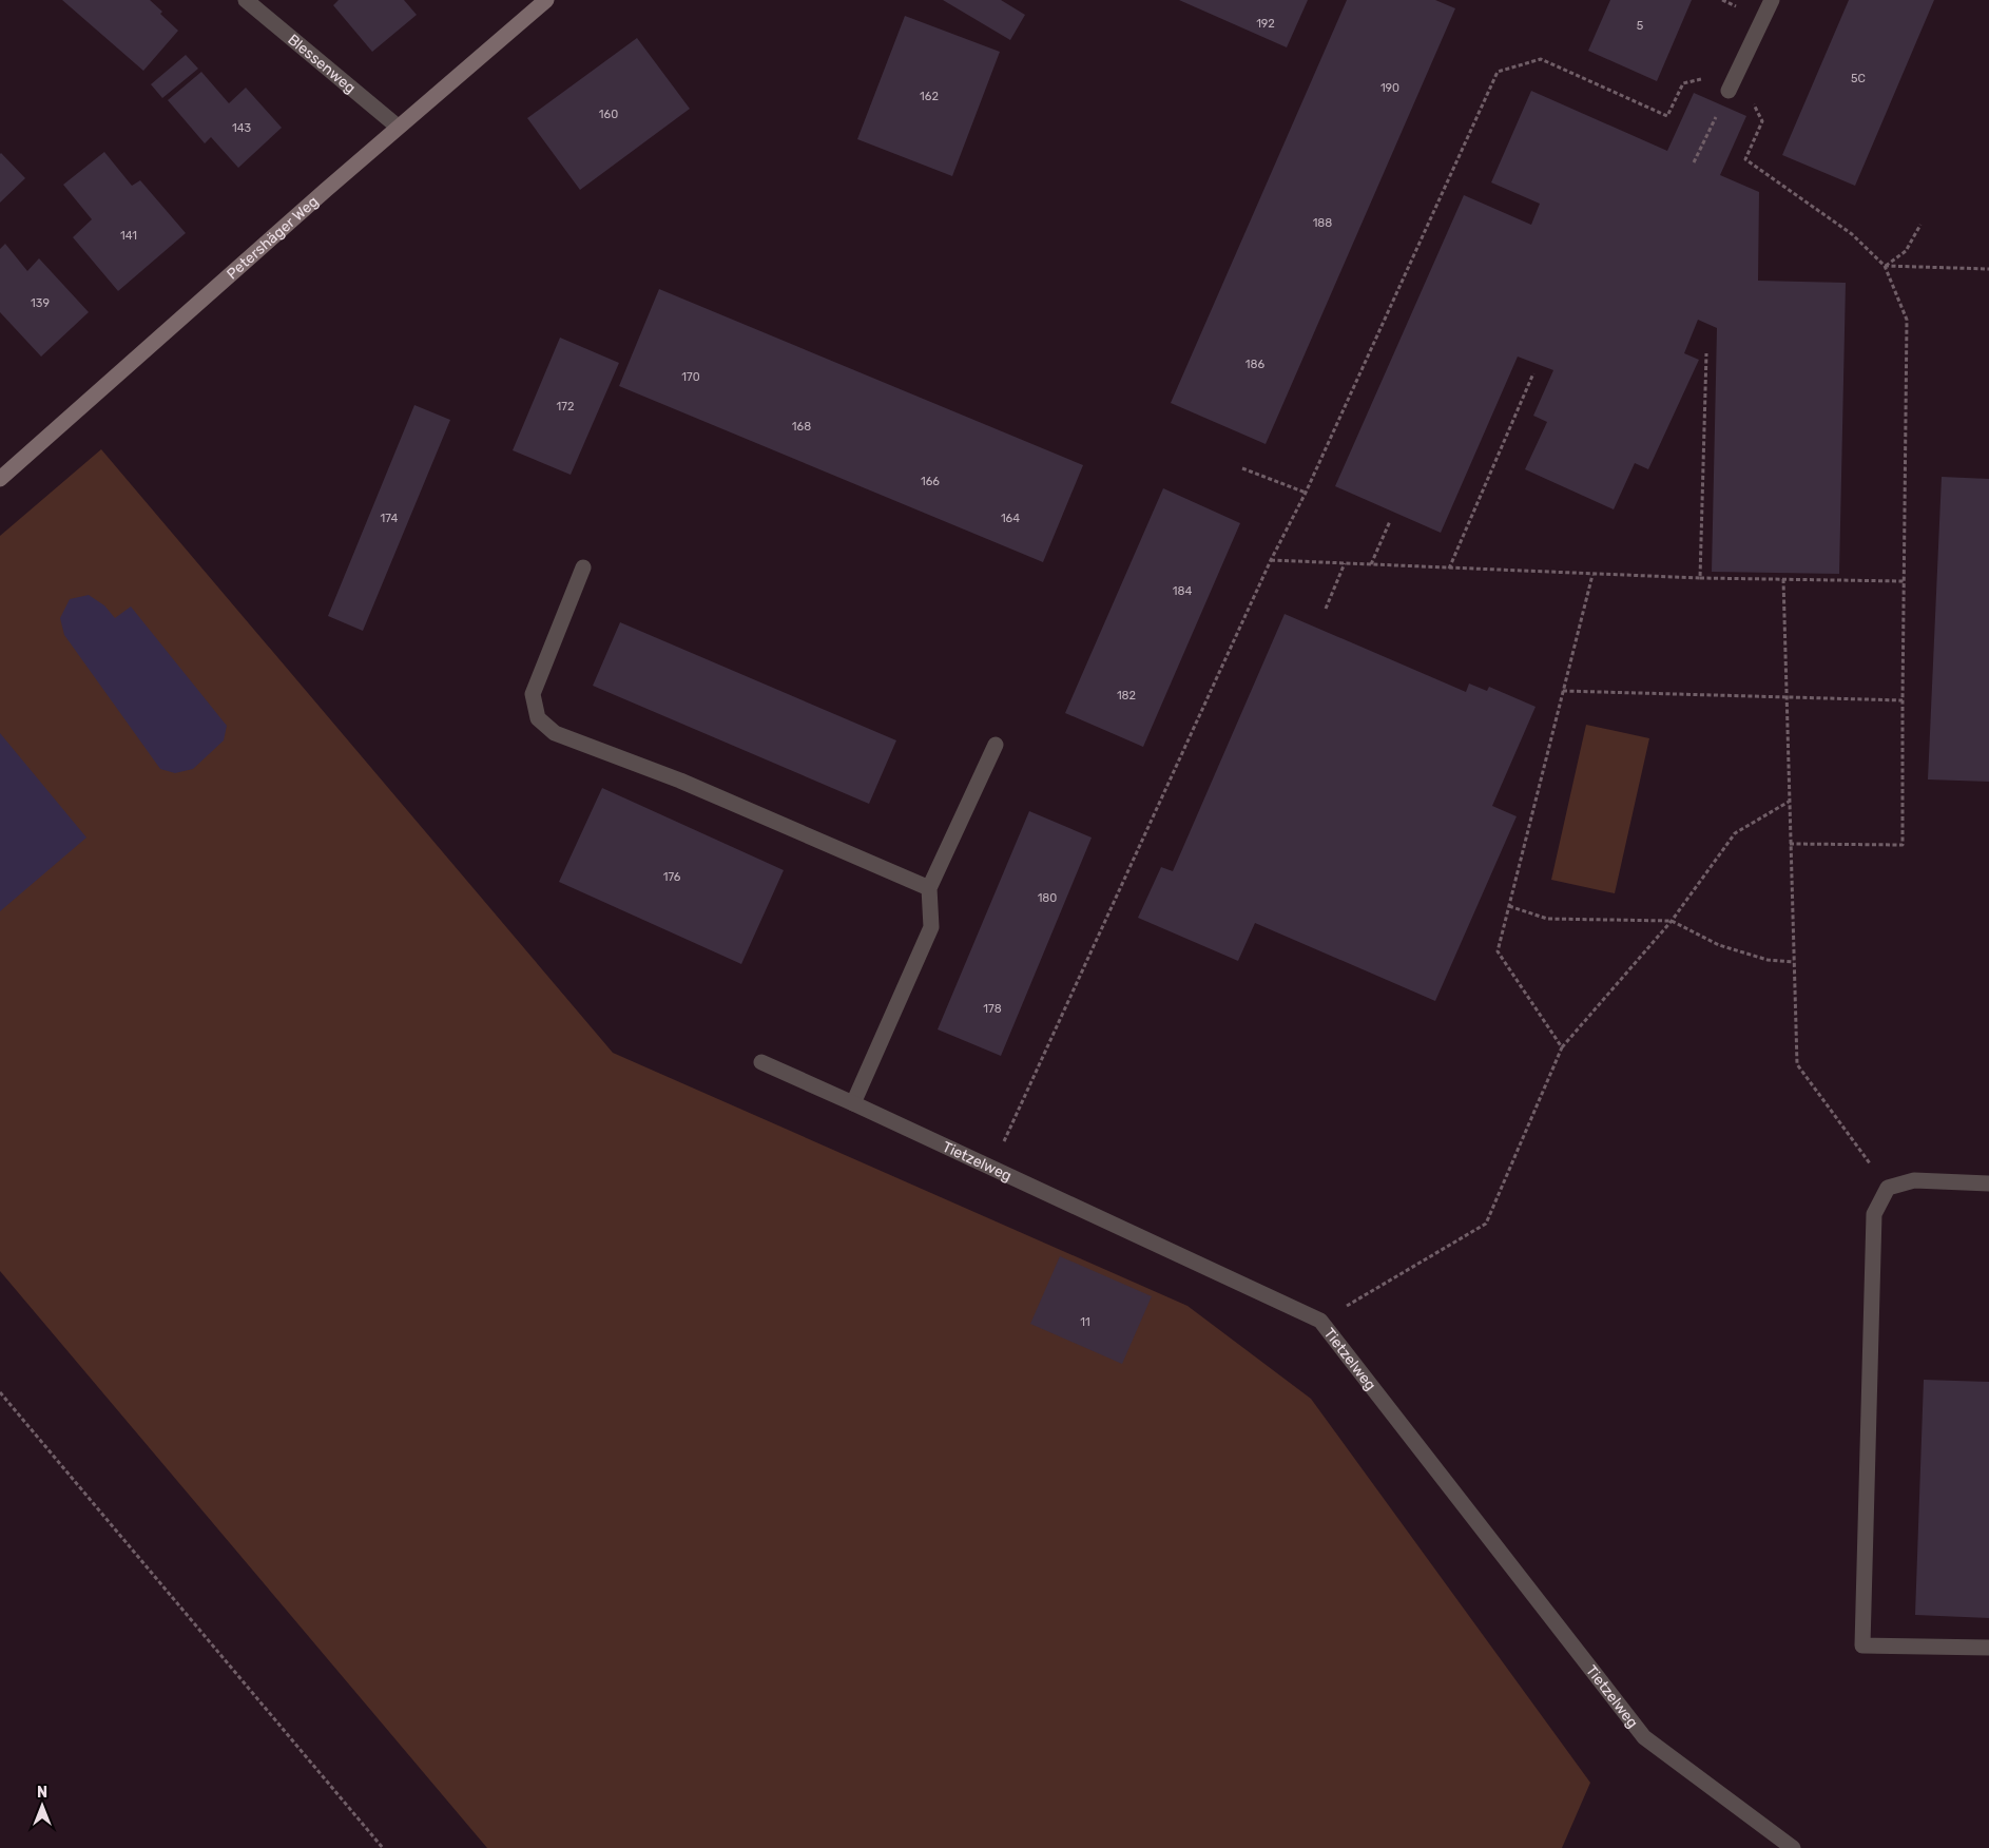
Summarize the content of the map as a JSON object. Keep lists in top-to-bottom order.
{
  "streets": {
    "street": ["Blessenweg", "Petershäger Weg", "Tietzelweg"]
  },
  "crossings": [
    ["Blessenweg", "Petershäger Weg"]
  ],
  "house_numbers": [
    "192",
    "5",
    "5C",
    "190",
    "162",
    "160",
    "143",
    "188",
    "141",
    "139",
    "186",
    "170",
    "172",
    "168",
    "166",
    "174",
    "164",
    "184",
    "182",
    "176",
    "180",
    "178",
    "11"
  ],
  "north": "top"
}
